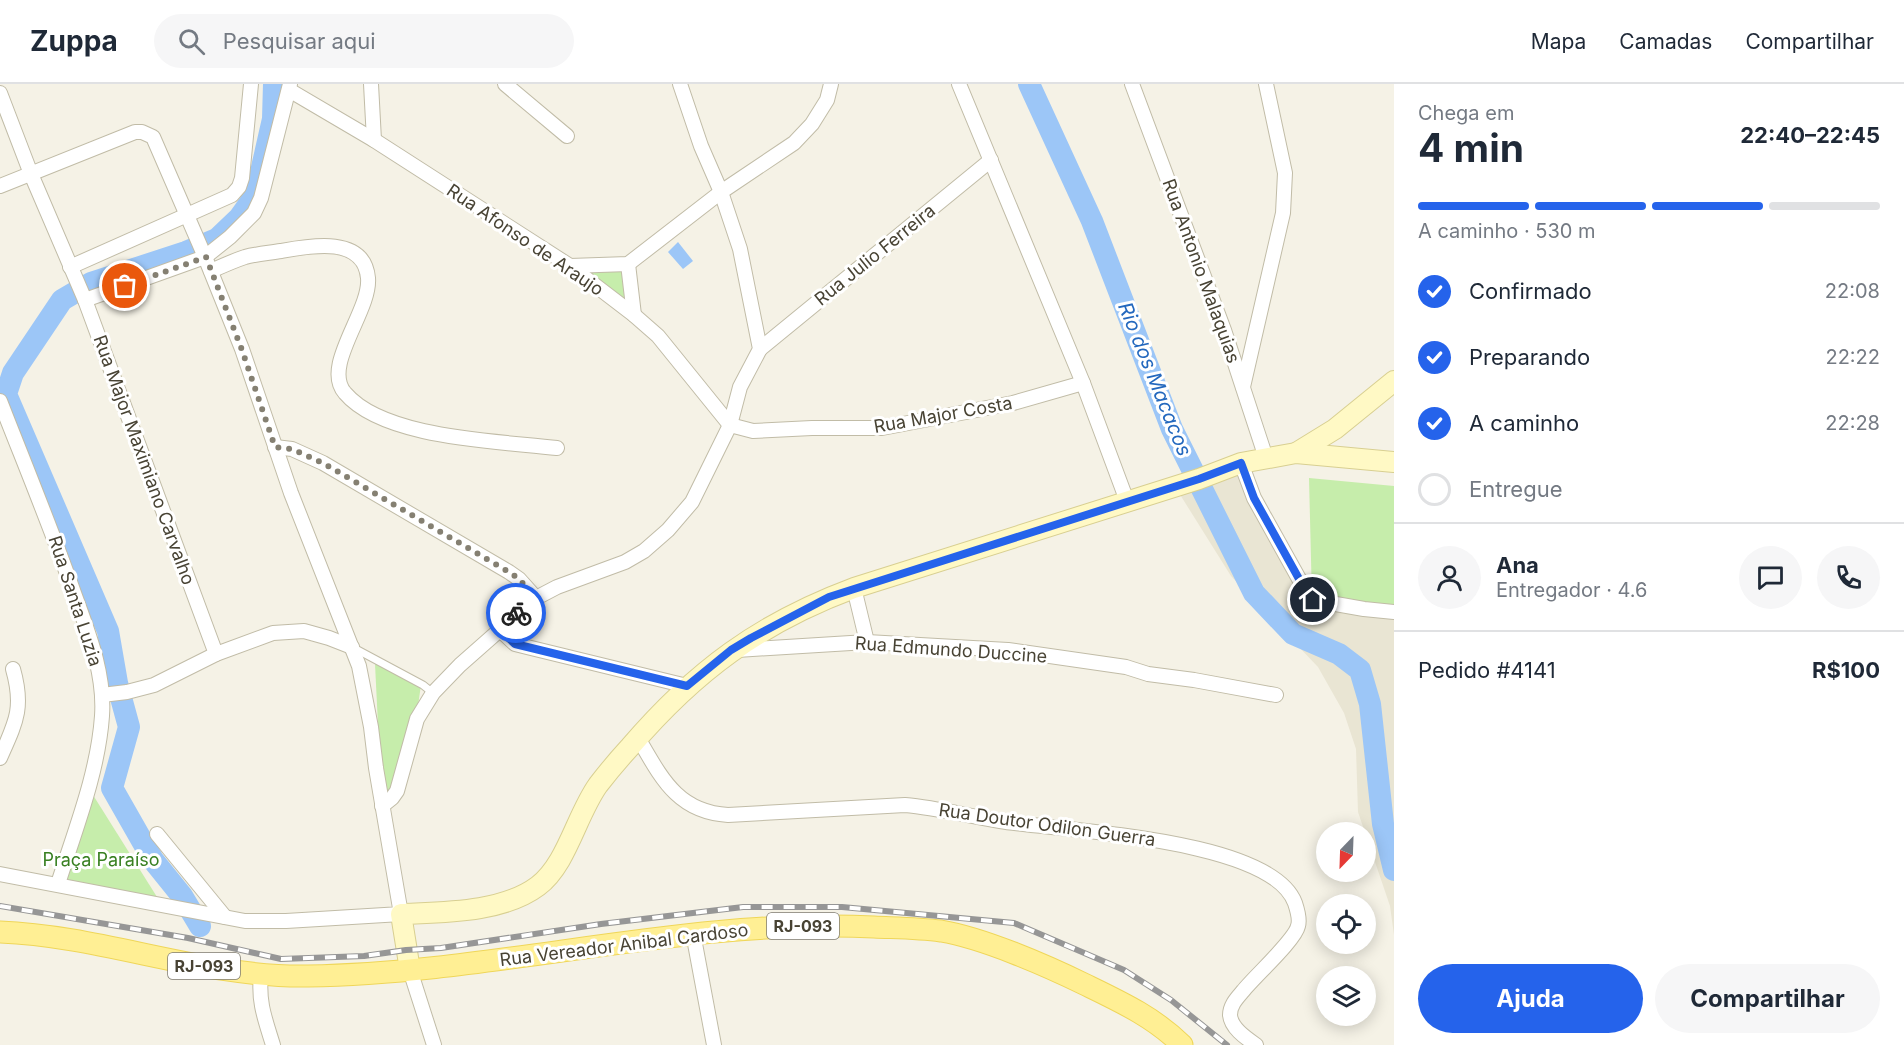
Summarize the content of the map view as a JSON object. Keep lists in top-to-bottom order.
{
  "streets": {
    "main road": ["RJ-093", "Rua Vereador Anibal Cardoso"],
    "street": [
      "Rua Afonso de Araujo",
      "Rua Julio Ferreira",
      "Rua Antonio Malaquias",
      "Rua Major Costa",
      "Rua Major Maximiano Carvalho",
      "Rua Santa Luzia",
      "Rua Edmundo Duccine",
      "Rua Doutor Odilon Guerra"
    ]
  },
  "crossings": [
    ["Rua Afonso de Araujo", "Rua Major Costa"],
    ["RJ-093", "Rua Vereador Anibal Cardoso"]
  ],
  "water": ["Rio dos Macacos"],
  "parks": ["Praça Paraíso"],
  "north": "bottom left",
  "page": {
    "header": "Zuppa",
    "search": "Pesquisar aqui",
    "nav": ["Mapa", "Camadas", "Compartilhar"],
    "heading": ["4 min", "Chega em", "22:40–22:45"],
    "panel": [
      "Ana",
      "Entregador · 4.6",
      "Pedido #4141",
      "R$100"
    ],
    "bar": "A caminho · 530 m",
    "list": [
      ["Confirmado", "22:08"],
      ["Preparando", "22:22"],
      ["A caminho", "22:28"],
      "Entregue"
    ],
    "buttons": ["Ajuda", "Compartilhar"]
  }
}
